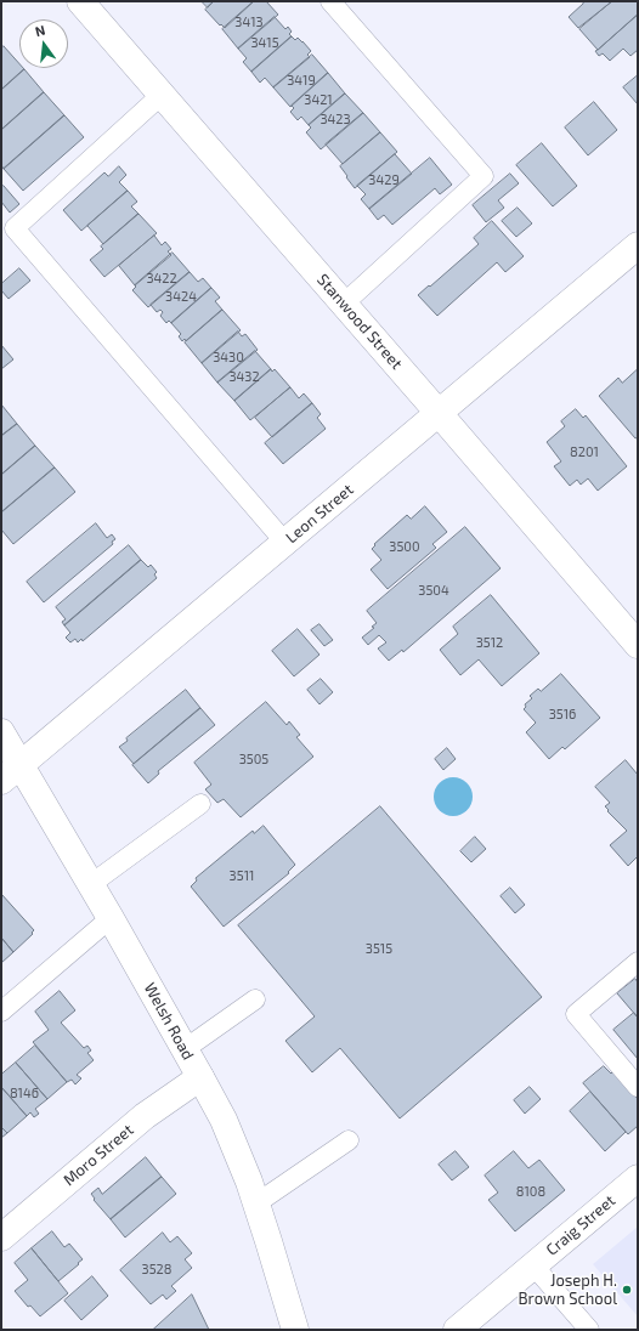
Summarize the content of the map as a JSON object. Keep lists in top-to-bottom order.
{
  "streets": {
    "street": [
      "Stanwood Street",
      "Leon Street",
      "Welsh Road",
      "Moro Street",
      "Craig Street"
    ]
  },
  "crossings": [
    ["Stanwood Street", "Leon Street"],
    ["Leon Street", "Welsh Road"],
    ["Welsh Road", "Moro Street"]
  ],
  "places": ["Joseph H. Brown School"],
  "house_numbers": [
    "3413",
    "3415",
    "3419",
    "3421",
    "3423",
    "3429",
    "3422",
    "3424",
    "3430",
    "3432",
    "8201",
    "3500",
    "3504",
    "3512",
    "3516",
    "3505",
    "3511",
    "3515",
    "8146",
    "8108",
    "3528"
  ],
  "north": "top"
}
